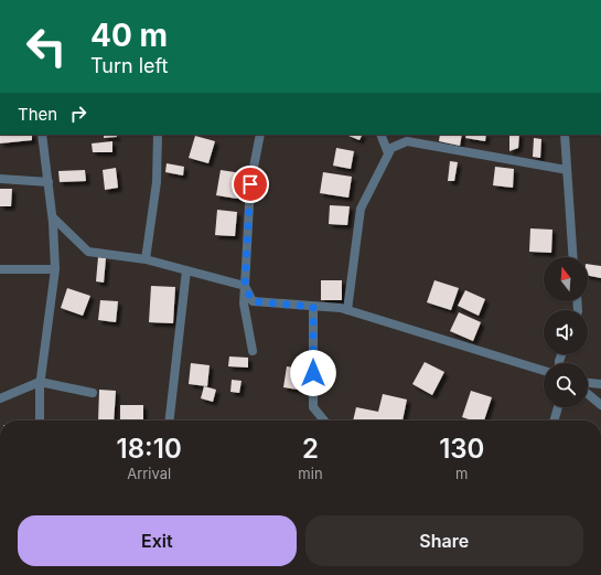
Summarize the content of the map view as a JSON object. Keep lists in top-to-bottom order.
{
  "north": "top",
  "page": {
    "turn": ["40 m", "Turn left"],
    "then": "Then",
    "eta": [
      "18:10",
      "Arrival",
      "2",
      "min",
      "130",
      "m"
    ],
    "buttons": ["Exit", "Share"]
  }
}
